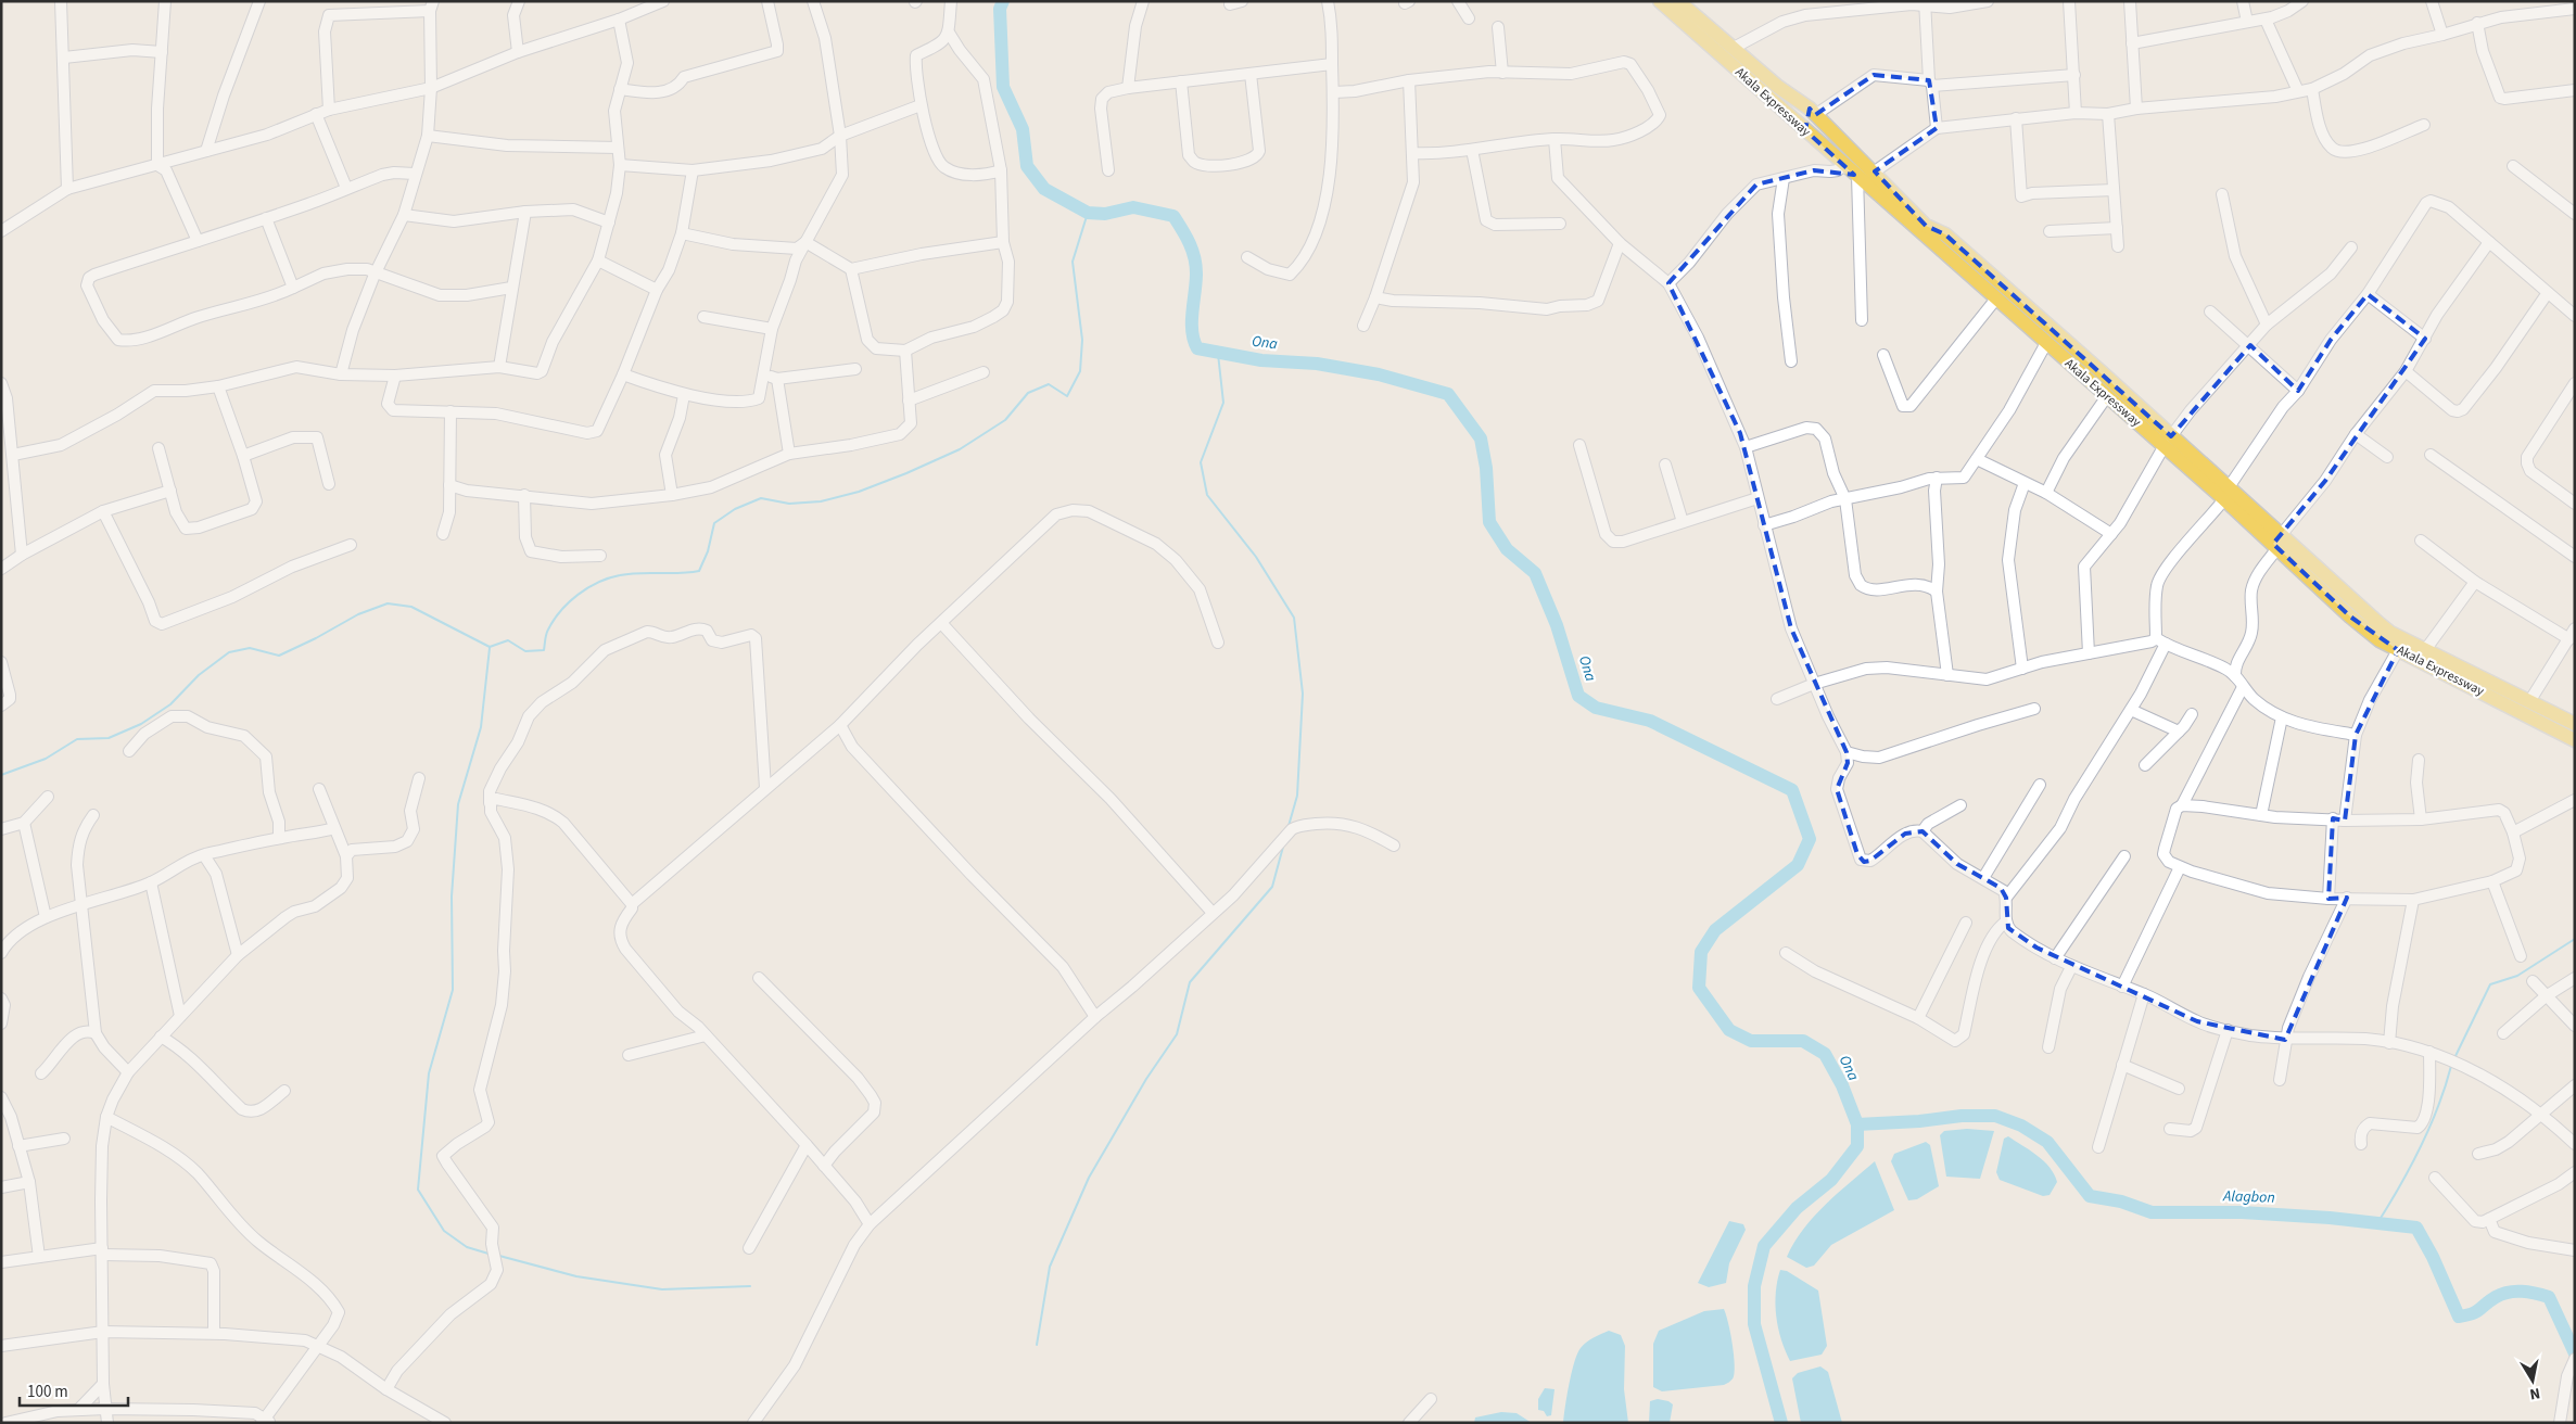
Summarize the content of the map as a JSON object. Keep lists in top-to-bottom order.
{
  "streets": {
    "main road": ["Akala Expressway"]
  },
  "water": ["Ona", "Alagbon"],
  "scale_bar": "100 m",
  "north": "bottom"
}
